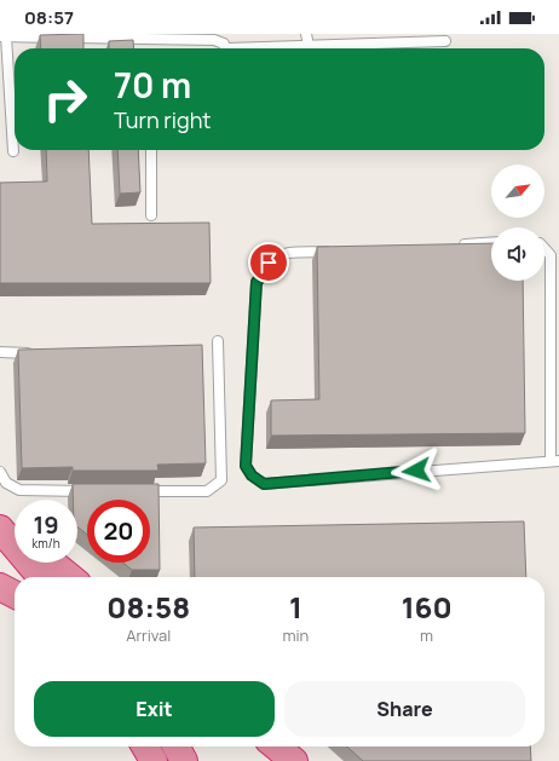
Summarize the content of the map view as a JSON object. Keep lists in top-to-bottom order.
{
  "north": "top right",
  "page": {
    "status": "08:57",
    "turn": ["70 m", "Turn right"],
    "speed": "19 km/h",
    "limit": "20",
    "eta": [
      "08:58",
      "Arrival",
      "1",
      "min",
      "160",
      "m"
    ],
    "buttons": ["Exit", "Share"]
  }
}
